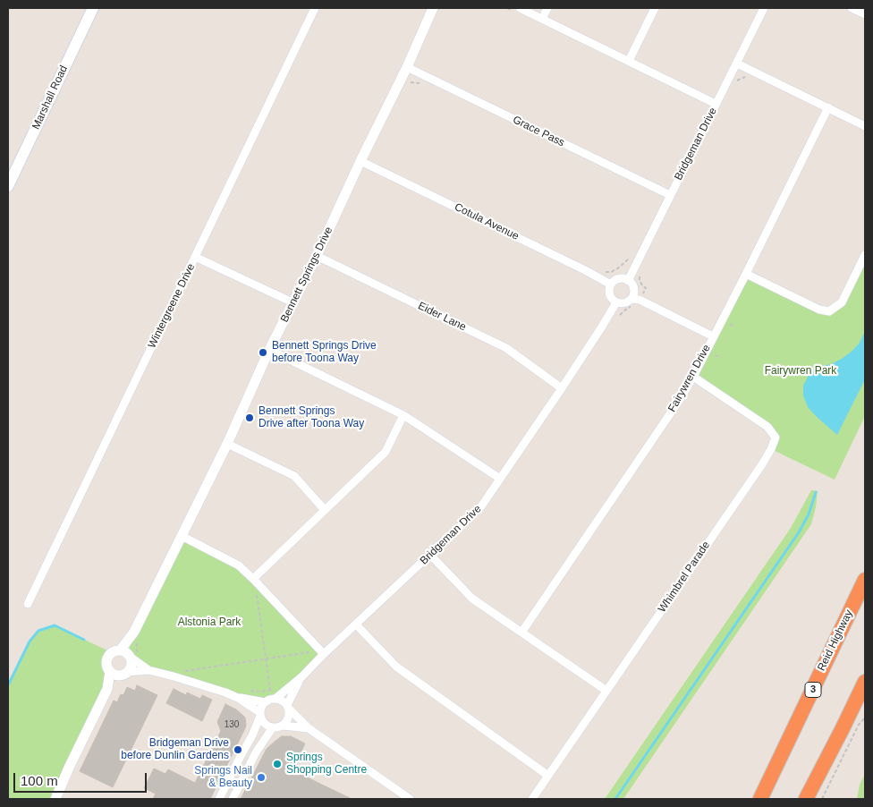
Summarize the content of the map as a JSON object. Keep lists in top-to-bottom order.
{
  "streets": {
    "highway": ["Reid Highway", "3"],
    "main road": ["Marshall Road"],
    "street": [
      "Grace Pass",
      "Bridgeman Drive",
      "Cotula Avenue",
      "Bennett Springs Drive",
      "Wintergreene Drive",
      "Eider Lane",
      "Fairywren Drive",
      "Whimbrel Parade"
    ]
  },
  "crossings": [
    ["Grace Pass", "Bridgeman Drive"],
    ["Grace Pass", "Bennett Springs Drive"],
    ["Bridgeman Drive", "Cotula Avenue"],
    ["Bridgeman Drive", "Eider Lane"],
    ["Cotula Avenue", "Bennett Springs Drive"],
    ["Bennett Springs Drive", "Eider Lane"],
    ["Fairywren Drive", "Whimbrel Parade"]
  ],
  "parks": ["Fairywren Park", "Alstonia Park"],
  "places": [
    "Bennett Springs Drive before Toona Way",
    "Bennett Springs Drive after Toona Way",
    "Bridgeman Drive before Dunlin Gardens",
    "Springs Shopping Centre",
    "Springs Nail & Beauty"
  ],
  "house_numbers": ["130"],
  "scale_bar": "100 m"
}
